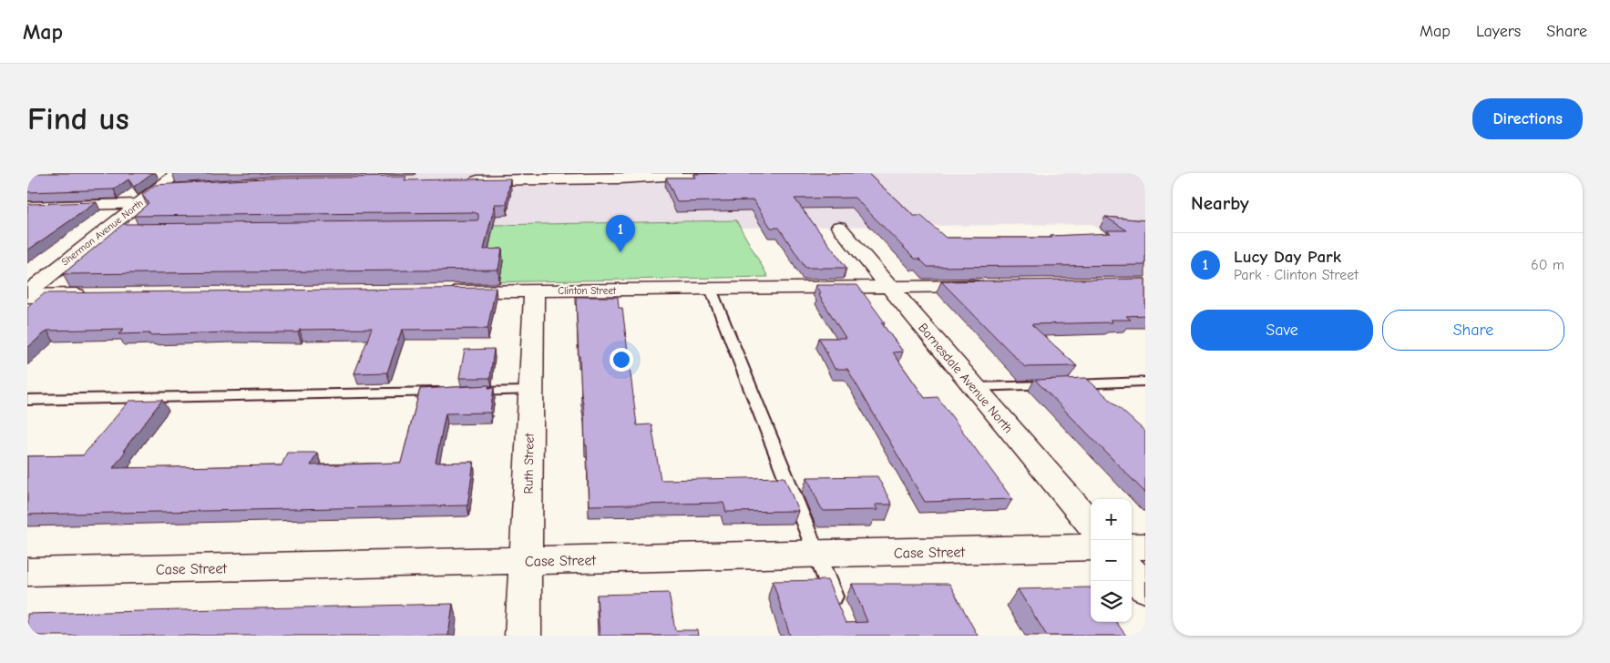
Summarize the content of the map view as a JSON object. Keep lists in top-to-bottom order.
{
  "streets": {
    "street": [
      "Sherman Avenue North",
      "Clinton Street",
      "Barnesdale Avenue North",
      "Ruth Street",
      "Case Street"
    ]
  },
  "crossings": [
    ["Clinton Street", "Barnesdale Avenue North"],
    ["Clinton Street", "Ruth Street"],
    ["Ruth Street", "Case Street"]
  ],
  "page": {
    "header": "Map",
    "nav": ["Map", "Layers", "Share"],
    "buttons": [
      "Directions",
      ["Save", "Share"]
    ],
    "title": "Find us",
    "heading": "Nearby",
    "pins": "1",
    "list": [
      {
        "mark": "1",
        "name": "Lucy Day Park",
        "note": "Park · Clinton Street",
        "value": "60 m"
      }
    ],
    "map_buttons": ["+", "−"]
  }
}
